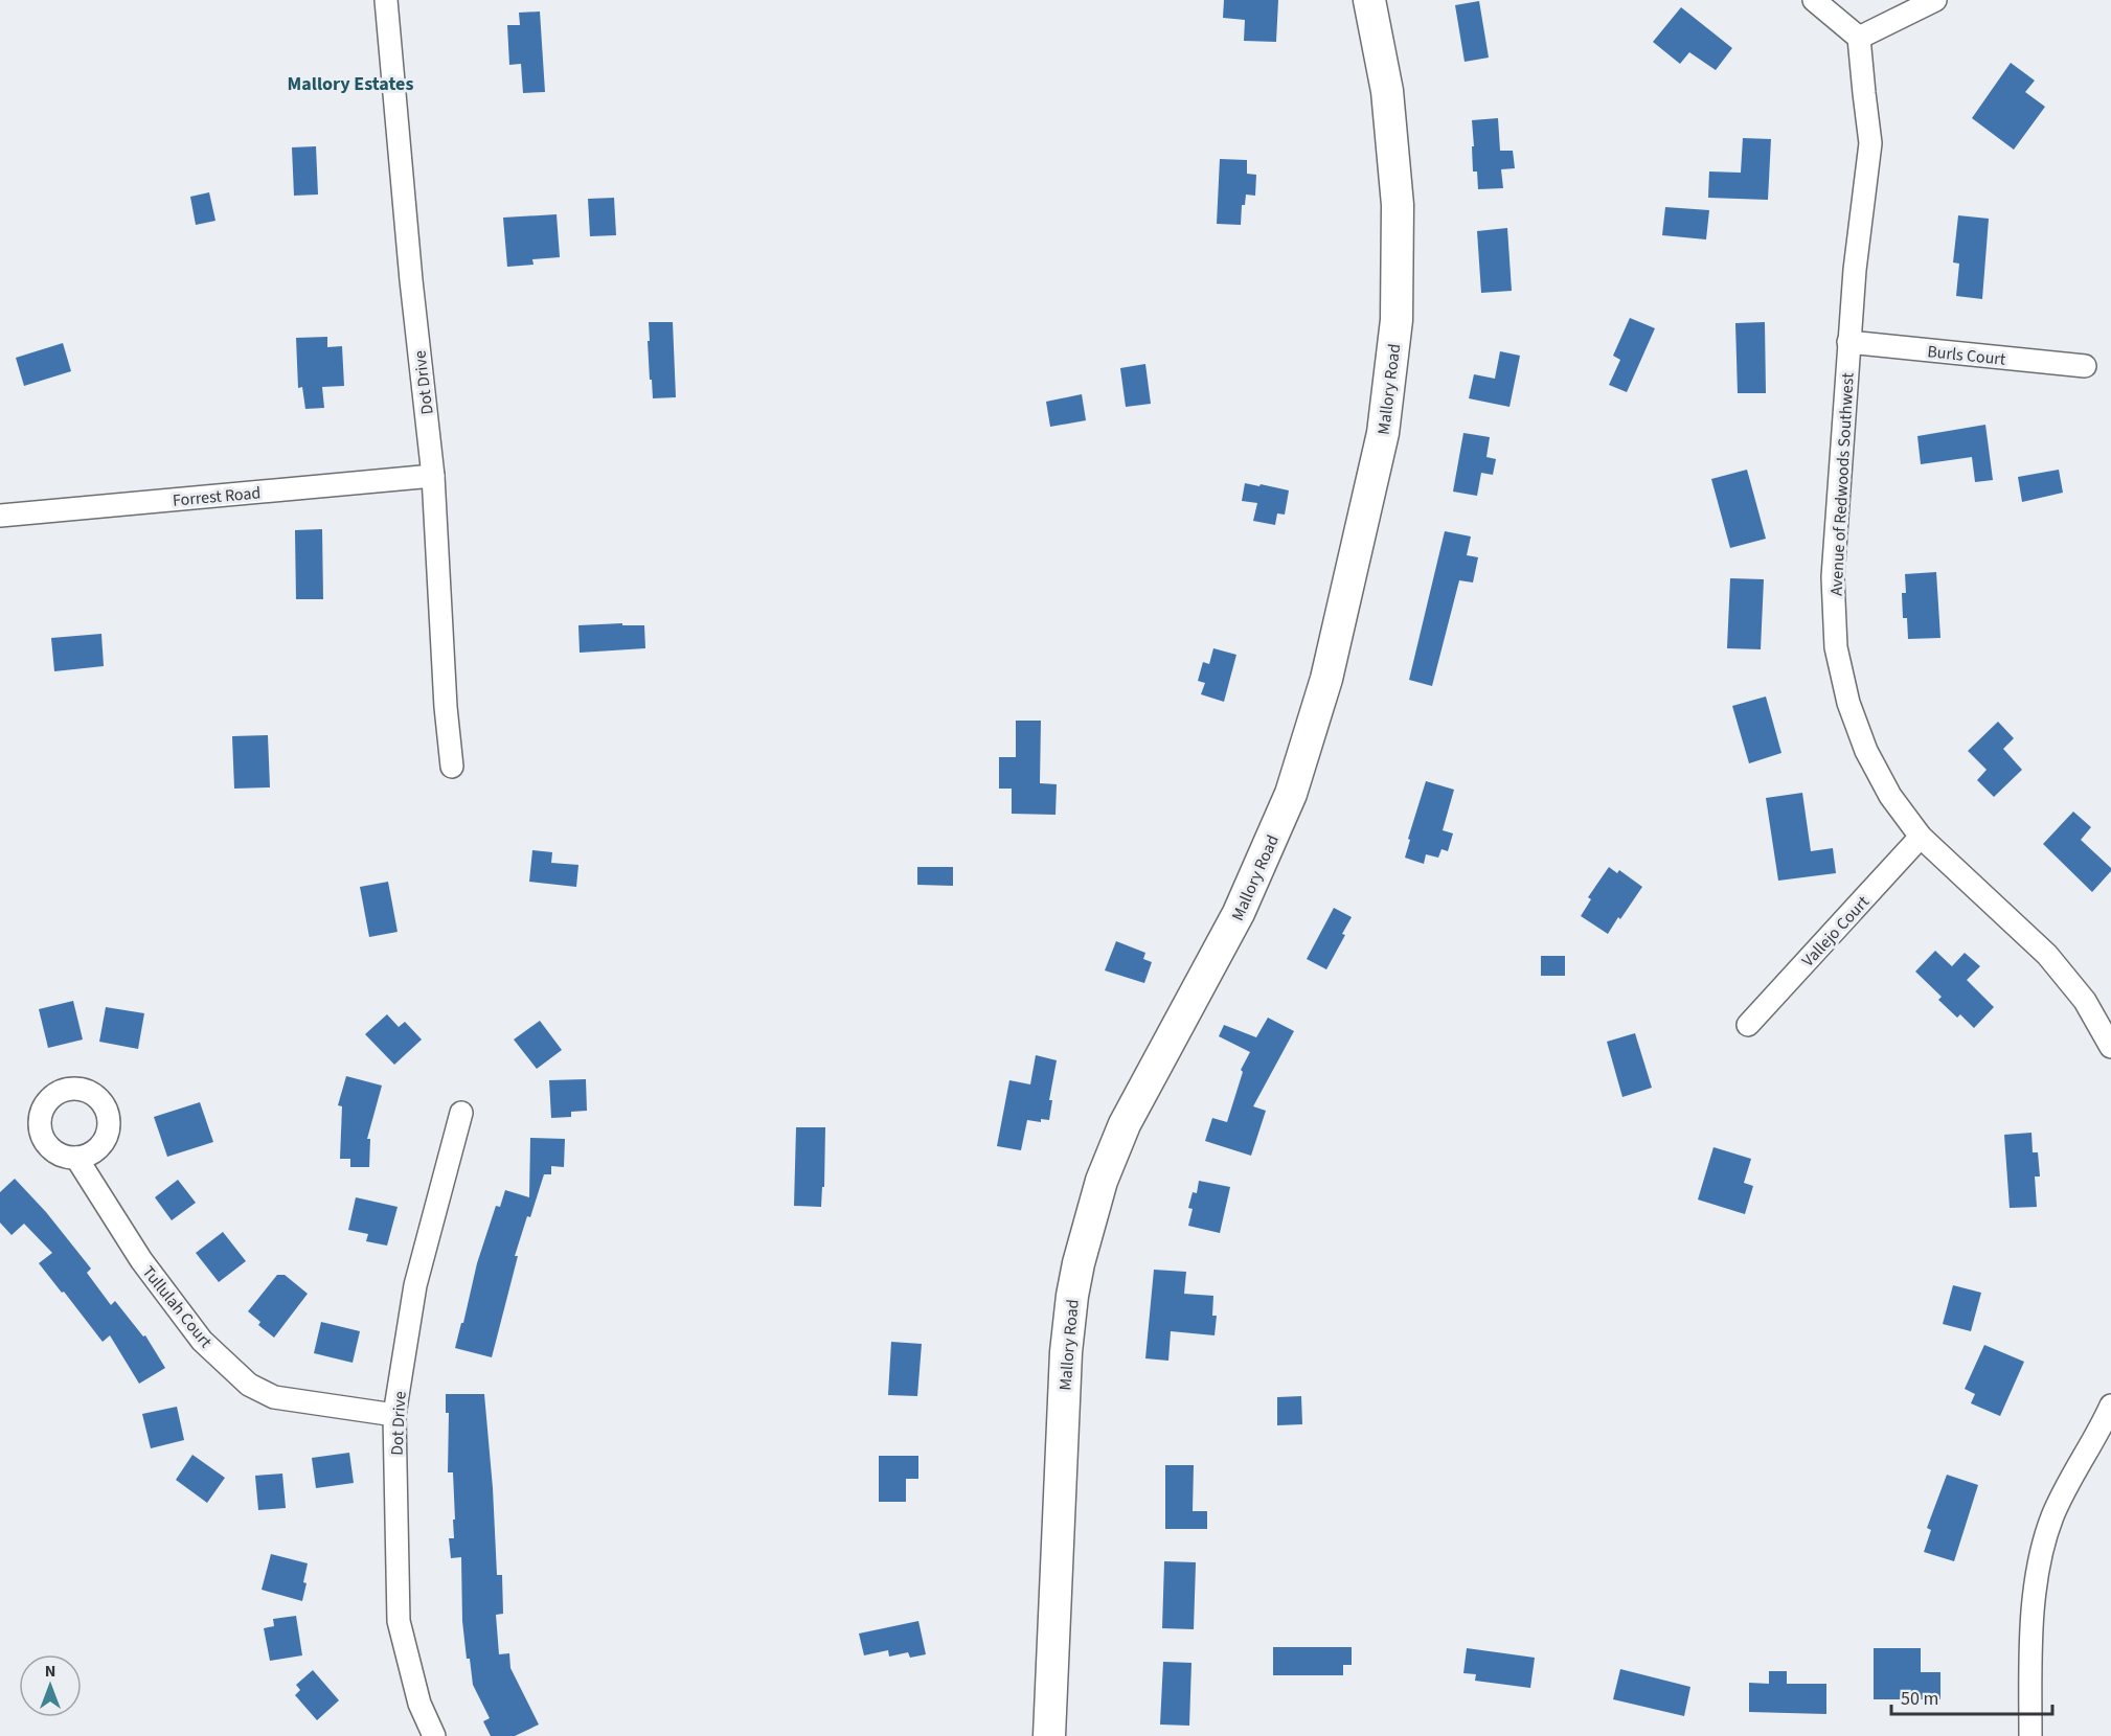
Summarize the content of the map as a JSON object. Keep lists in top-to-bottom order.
{
  "streets": {
    "street": [
      "Burls Court",
      "Dot Drive",
      "Mallory Road",
      "Avenue of Redwoods Southwest",
      "Forrest Road",
      "Vallejo Court",
      "Tullulah Court"
    ]
  },
  "crossings": [
    ["Burls Court", "Avenue of Redwoods Southwest"],
    ["Dot Drive", "Forrest Road"],
    ["Dot Drive", "Tullulah Court"],
    ["Avenue of Redwoods Southwest", "Vallejo Court"]
  ],
  "districts": ["Mallory Estates"],
  "scale_bar": "50 m",
  "north": "top"
}
